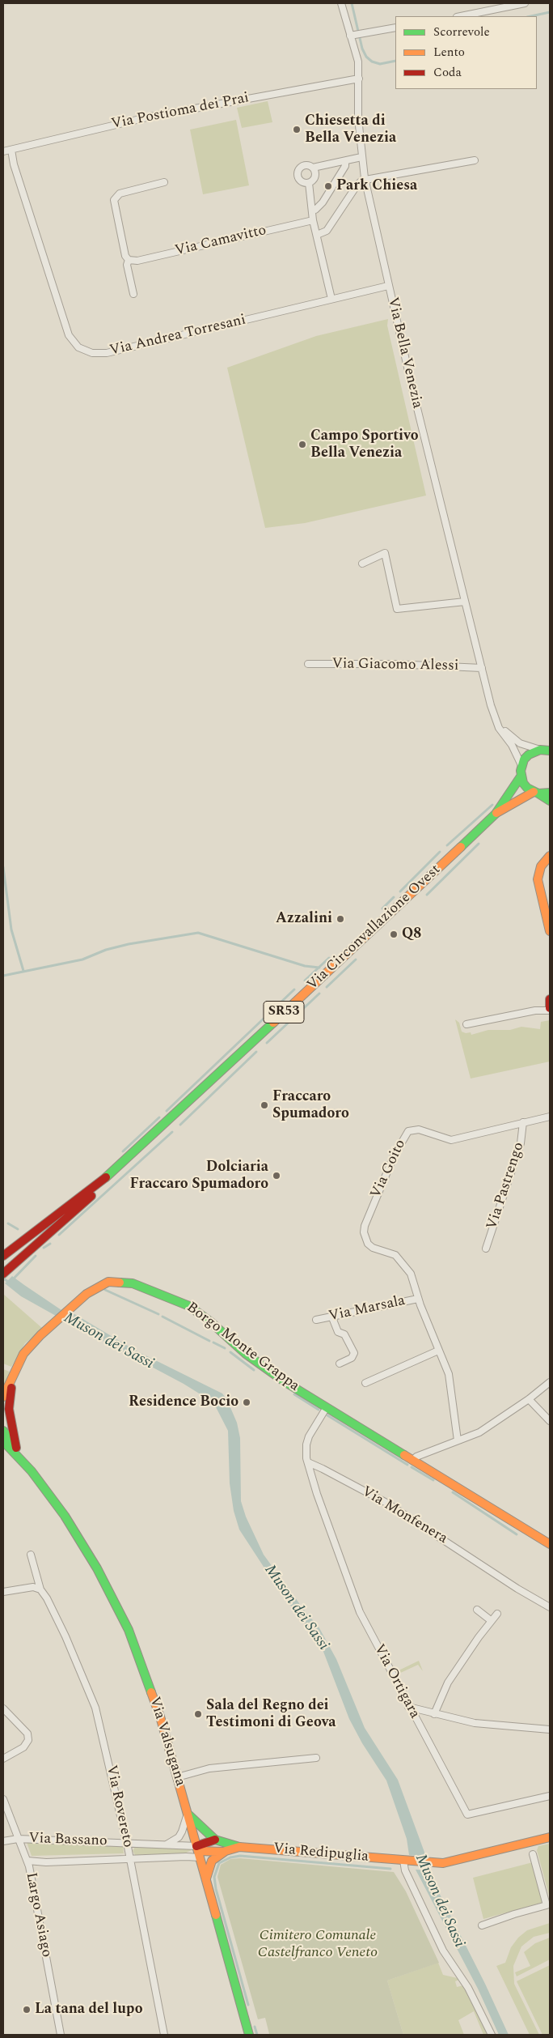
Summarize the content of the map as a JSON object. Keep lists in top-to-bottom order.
{
  "streets": {
    "main road": [
      "Via Circonvallazione Ovest",
      "SR53",
      "Borgo Monte Grappa",
      "Via Valsugana",
      "Via Redipuglia"
    ],
    "street": [
      "Via Postioma dei Prai",
      "Via Camavitto",
      "Via Andrea Torresani",
      "Via Bella Venezia",
      "Via Giacomo Alessi",
      "Via Goito",
      "Via Pastrengo",
      "Via Marsala",
      "Via Monfenera",
      "Via Ortigara",
      "Via Rovereto",
      "Via Bassano",
      "Largo Asiago"
    ]
  },
  "crossings": [
    ["Via Postioma dei Prai", "Via Andrea Torresani"],
    ["Via Postioma dei Prai", "Via Bella Venezia"],
    ["Via Andrea Torresani", "Via Bella Venezia"],
    ["Via Bella Venezia", "Via Giacomo Alessi"],
    ["Via Bella Venezia", "Via Circonvallazione Ovest"],
    ["Via Goito", "Via Pastrengo"],
    ["Via Goito", "Via Marsala"],
    ["Via Monfenera", "Via Ortigara"],
    ["Via Valsugana", "Via Bassano"],
    ["Via Valsugana", "Via Redipuglia"],
    ["Via Rovereto", "Via Bassano"],
    ["Via Bassano", "Via Redipuglia"],
    ["Via Bassano", "Largo Asiago"]
  ],
  "water": ["Muson dei Sassi"],
  "parks": ["Cimitero Comunale Castelfranco Veneto"],
  "places": [
    "Chiesetta di Bella Venezia",
    "Park Chiesa",
    "Campo Sportivo Bella Venezia",
    "Azzalini",
    "Q8",
    "Fraccaro Spumadoro",
    "Dolciaria Fraccaro Spumadoro",
    "Residence Bocio",
    "Sala del Regno dei Testimoni di Geova",
    "La tana del lupo"
  ],
  "legend": ["Scorrevole", "Lento", "Coda"]
}
